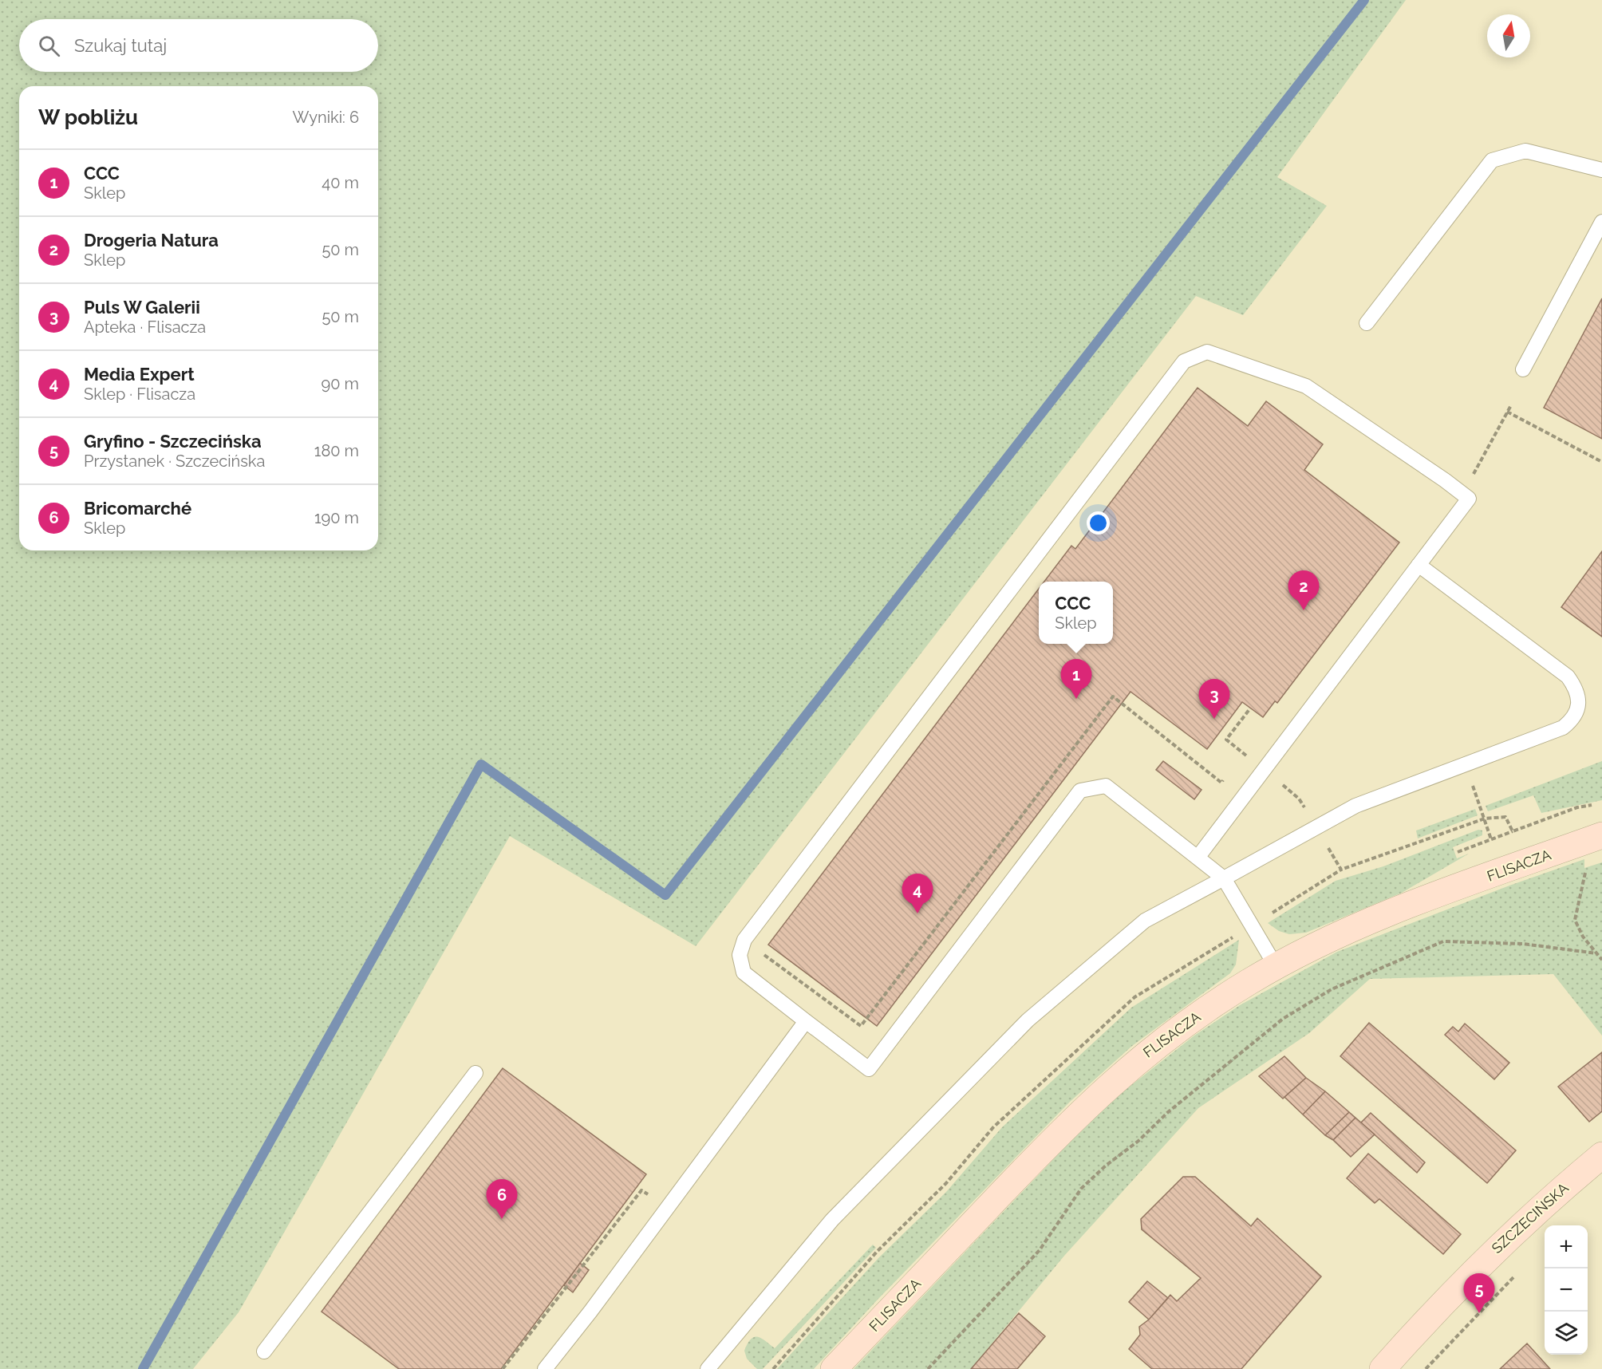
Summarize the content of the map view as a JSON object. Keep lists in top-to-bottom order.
{
  "streets": {
    "street": ["FLISACZA", "SZCZECIŃSKA"]
  },
  "north": "top",
  "page": {
    "search": "Szukaj tutaj",
    "heading": ["W pobliżu", "Wyniki: 6"],
    "list": [
      {
        "mark": "1",
        "name": "CCC",
        "note": "Sklep",
        "value": "40 m"
      },
      {
        "mark": "2",
        "name": "Drogeria Natura",
        "note": "Sklep",
        "value": "50 m"
      },
      {
        "mark": "3",
        "name": "Puls W Galerii",
        "note": "Apteka · Flisacza",
        "value": "50 m"
      },
      {
        "mark": "4",
        "name": "Media Expert",
        "note": "Sklep · Flisacza",
        "value": "90 m"
      },
      {
        "mark": "5",
        "name": "Gryfino - Szczecińska",
        "note": "Przystanek · Szczecińska",
        "value": "180 m"
      },
      {
        "mark": "6",
        "name": "Bricomarché",
        "note": "Sklep",
        "value": "190 m"
      }
    ],
    "pins": [
      "2",
      "1",
      "3",
      "4",
      "6",
      "5"
    ],
    "popup": ["CCC", "Sklep"],
    "map_buttons": ["+", "−"]
  }
}
